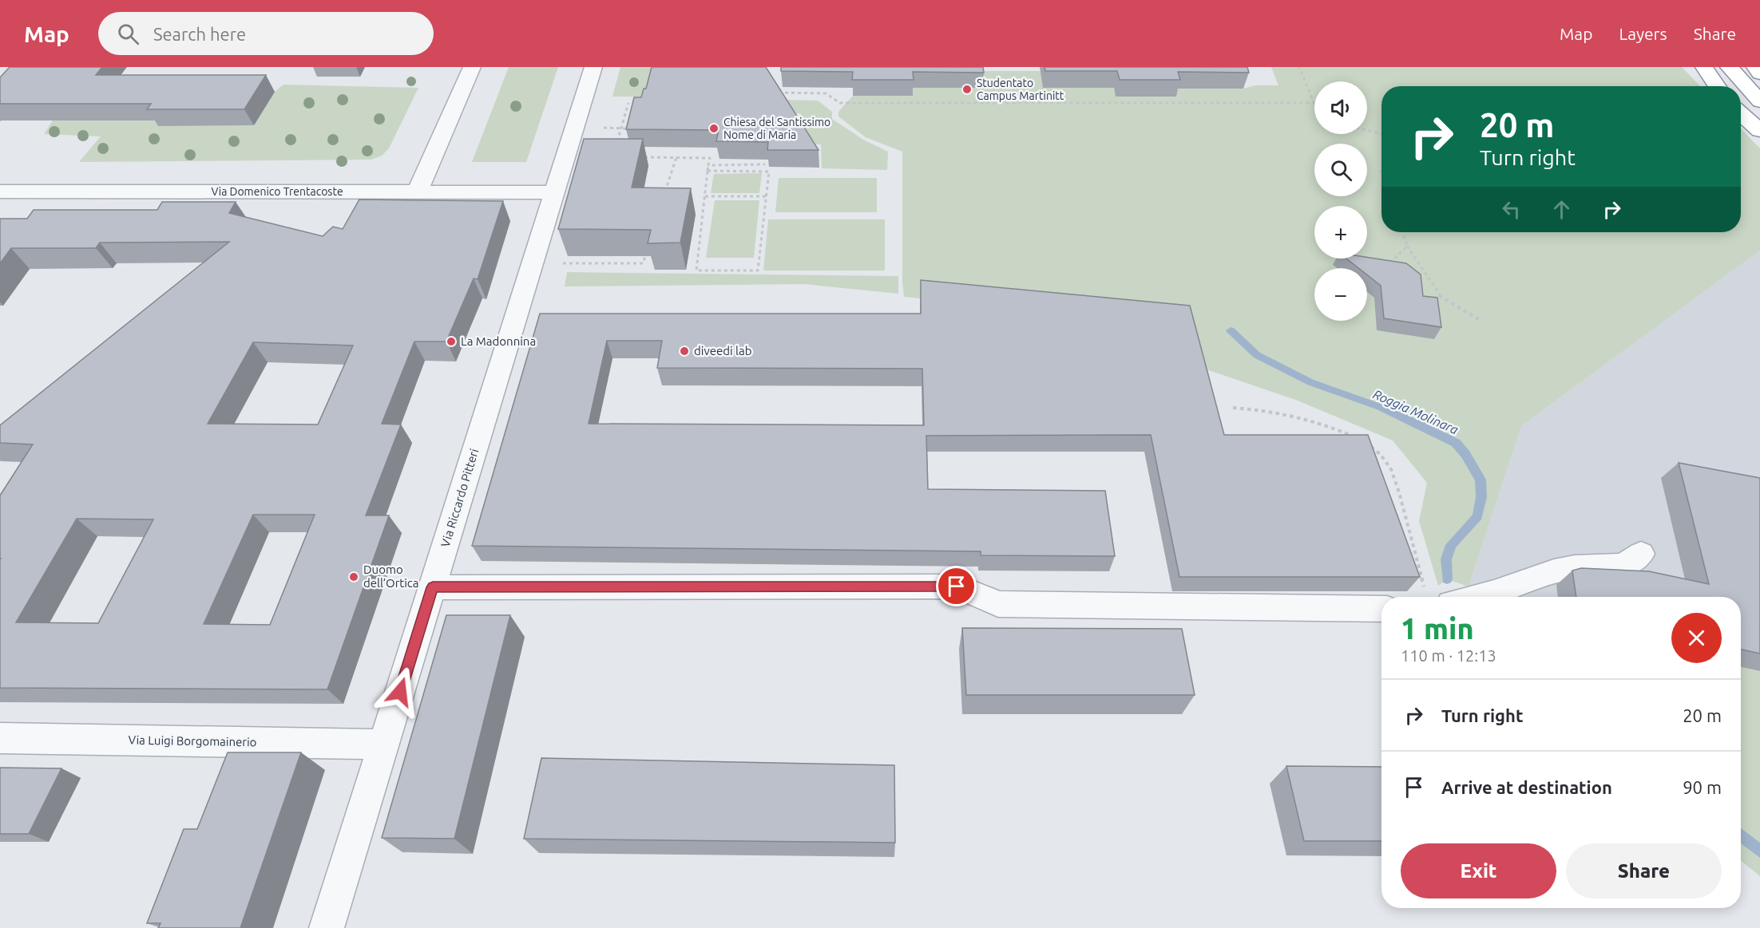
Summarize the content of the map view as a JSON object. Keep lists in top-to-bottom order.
{
  "streets": {
    "street": ["Via Domenico Trentacoste", "Via Riccardo Pitteri", "Via Luigi Borgomainerio"]
  },
  "crossings": [
    ["Via Domenico Trentacoste", "Via Riccardo Pitteri"],
    ["Via Riccardo Pitteri", "Via Luigi Borgomainerio"]
  ],
  "water": ["Roggia Molinara"],
  "places": [
    "Studentato Campus Martinitt",
    "Chiesa del Santissimo Nome di Maria",
    "La Madonnina",
    "diveedi lab",
    "Duomo dell’Ortica"
  ],
  "page": {
    "header": "Map",
    "search": "Search here",
    "nav": ["Map", "Layers", "Share"],
    "map_buttons": ["+", "−"],
    "turn": ["20 m", "Turn right"],
    "heading": ["1 min", "110 m · 12:13"],
    "list": [
      {
        "name": "Turn right",
        "value": "20 m"
      },
      {
        "name": "Arrive at destination",
        "value": "90 m"
      }
    ],
    "buttons": ["Exit", "Share"]
  }
}
